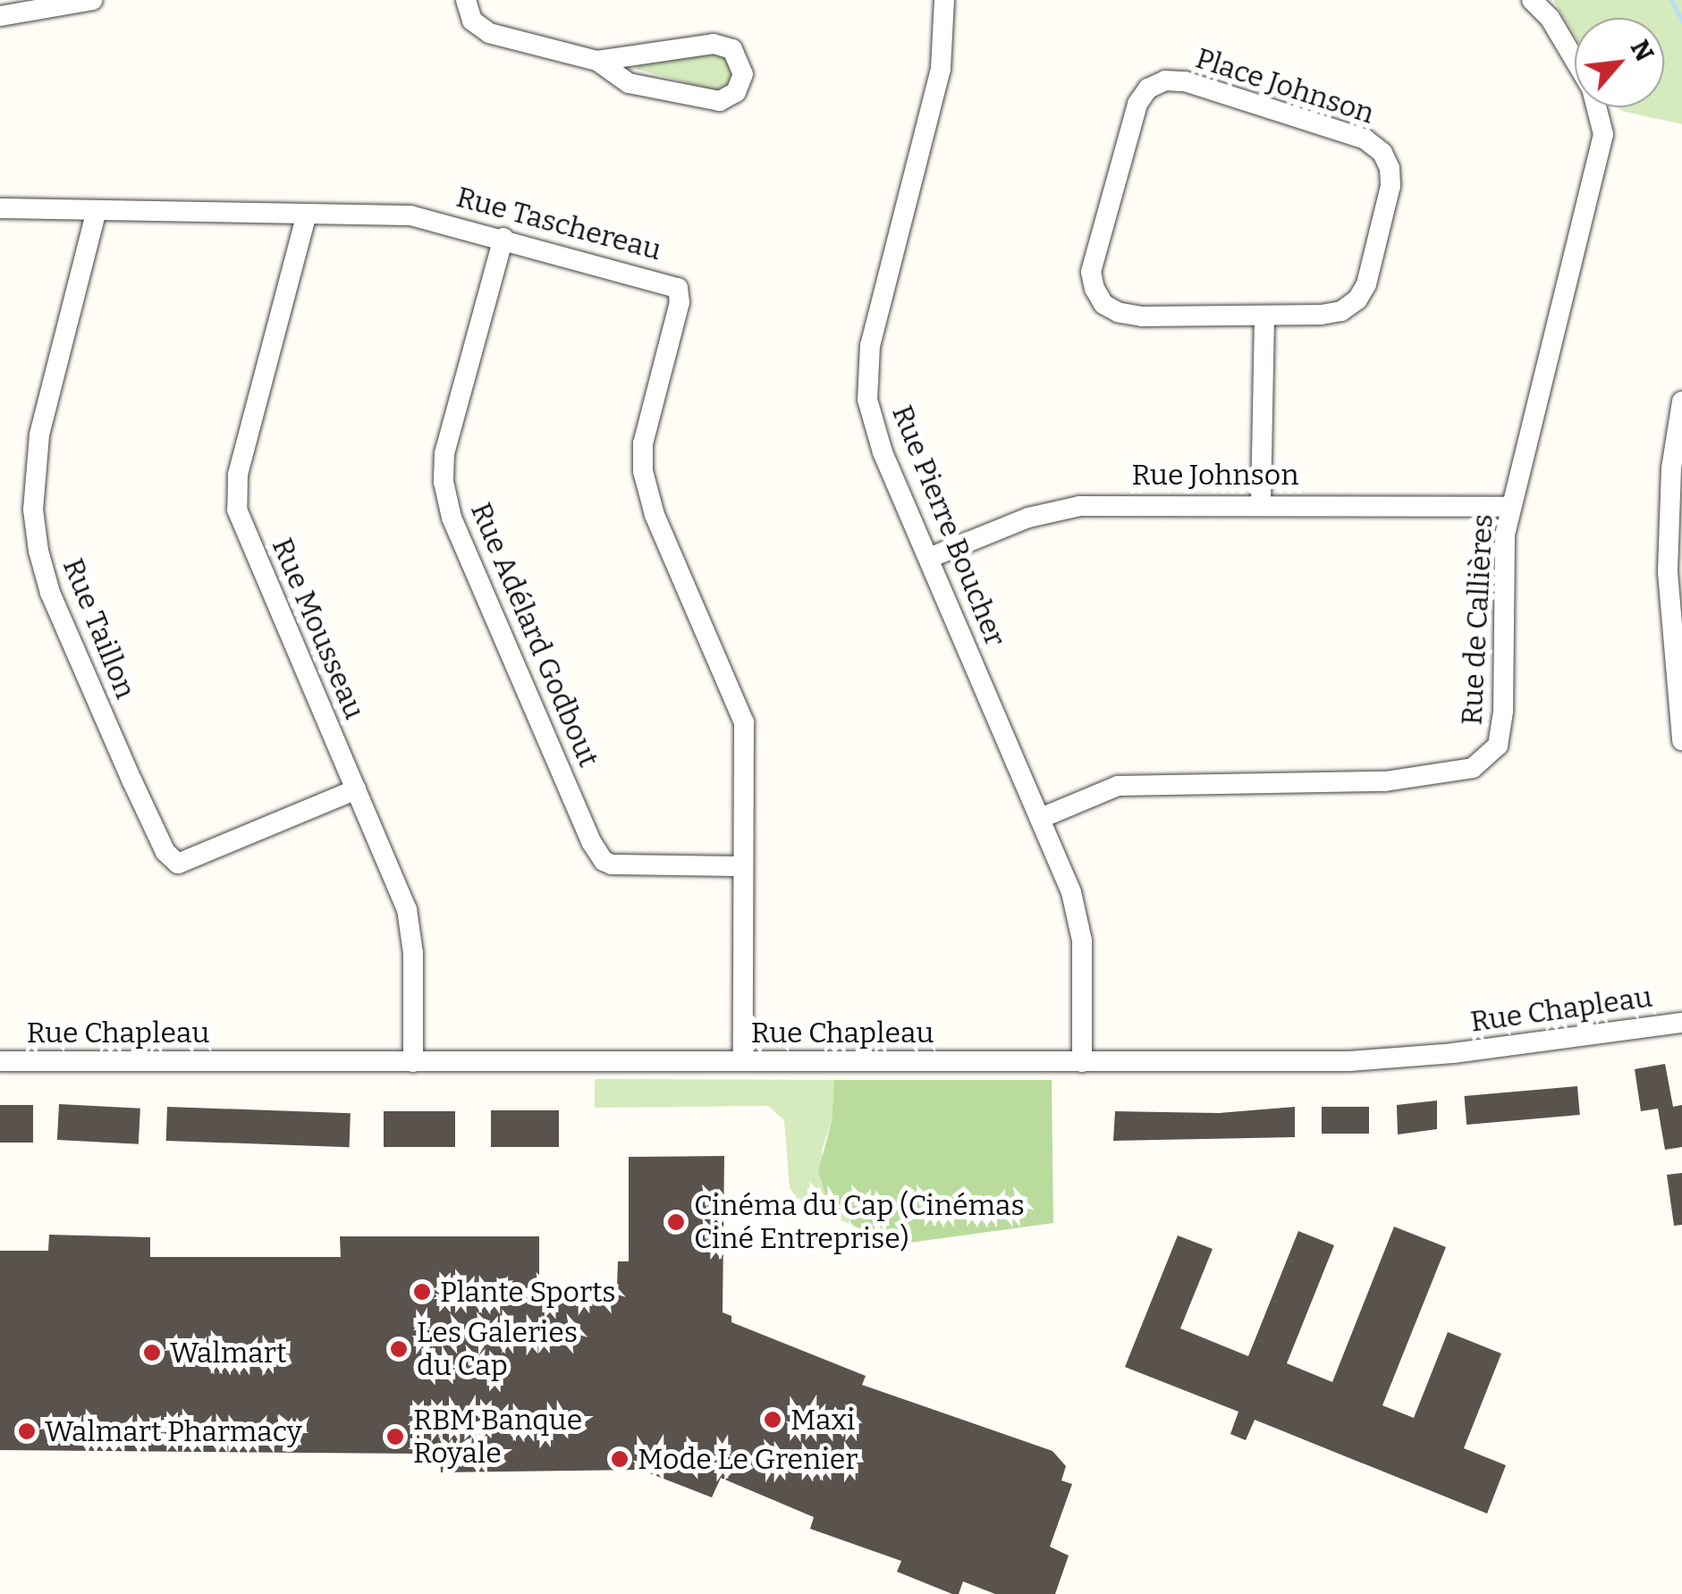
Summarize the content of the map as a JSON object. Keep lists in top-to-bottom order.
{
  "streets": {
    "street": [
      "Place Johnson",
      "Rue Taschereau",
      "Rue Johnson",
      "Rue Pierre Boucher",
      "Rue de Callières",
      "Rue Taillon",
      "Rue Mousseau",
      "Rue Adélard Godbout",
      "Rue Chapleau"
    ]
  },
  "crossings": [
    ["Rue Taschereau", "Rue Taillon"],
    ["Rue Taschereau", "Rue Mousseau"],
    ["Rue Taschereau", "Rue Adélard Godbout"],
    ["Rue Taschereau", "Rue Chapleau"],
    ["Rue Johnson", "Rue Pierre Boucher"],
    ["Rue Johnson", "Rue de Callières"],
    ["Rue Pierre Boucher", "Rue de Callières"],
    ["Rue Pierre Boucher", "Rue Chapleau"],
    ["Rue Taillon", "Rue Mousseau"],
    ["Rue Mousseau", "Rue Chapleau"]
  ],
  "places": [
    "Cinéma du Cap (Cinémas Ciné Entreprise)",
    "Plante Sports",
    "Les Galeries du Cap",
    "Walmart",
    "Maxi",
    "Walmart Pharmacy",
    "RBM Banque Royale",
    "Mode Le Grenier"
  ],
  "north": "top right"
}
